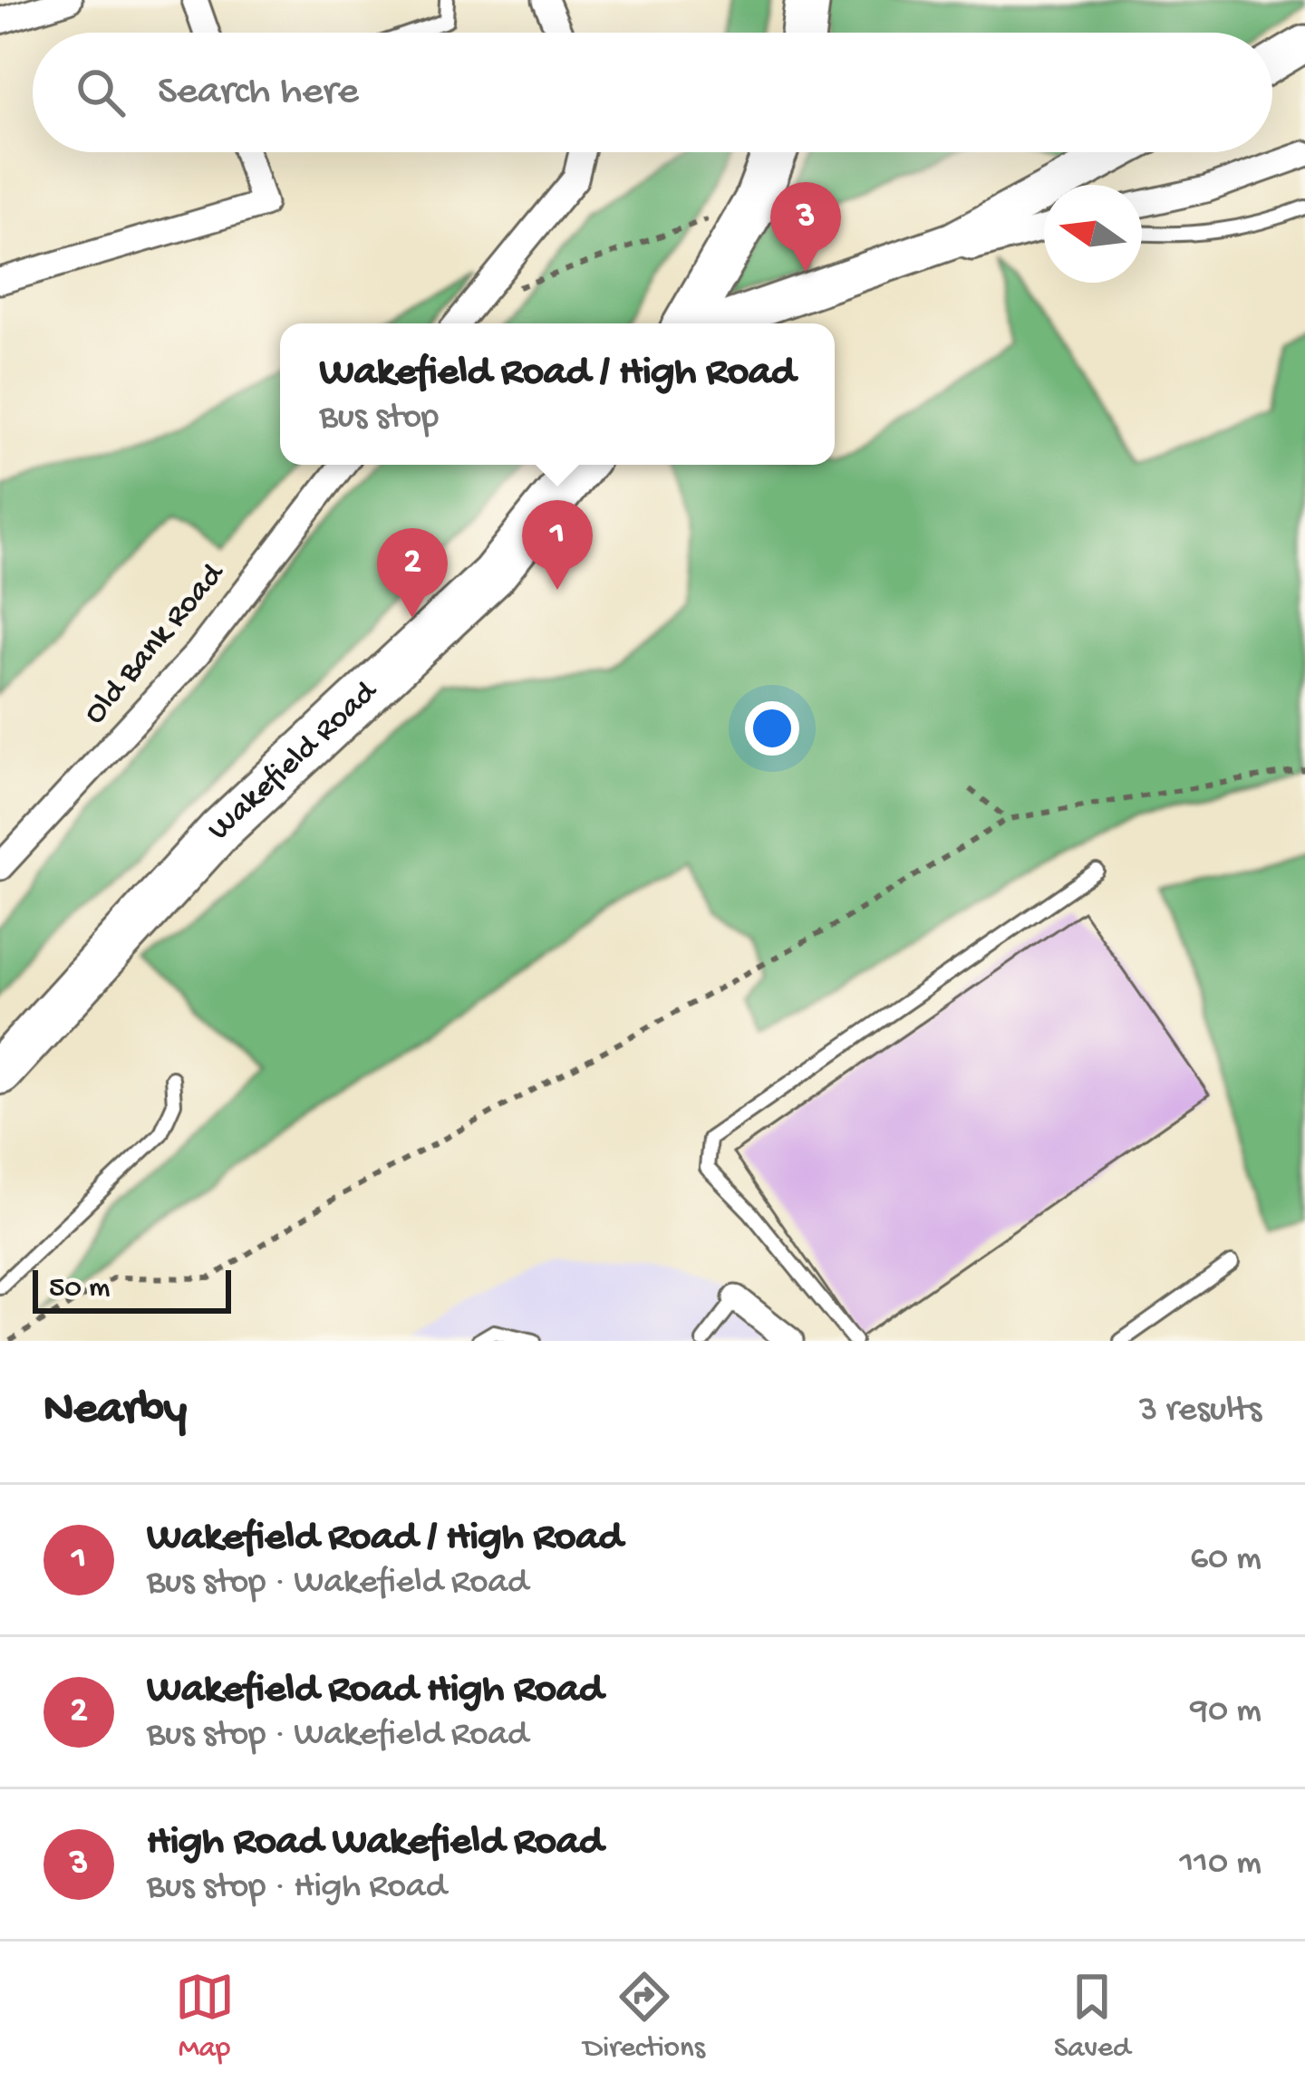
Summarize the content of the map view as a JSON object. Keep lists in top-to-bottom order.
{
  "streets": {
    "highway": ["Wakefield Road"],
    "street": ["Old Bank Road"]
  },
  "scale_bar": "50 m",
  "north": "left",
  "page": {
    "search": "Search here",
    "pins": ["3", "1", "2"],
    "popup": ["Wakefield Road / High Road", "Bus stop"],
    "scale": "50 m",
    "heading": ["Nearby", "3 results"],
    "list": [
      {
        "mark": "1",
        "name": "Wakefield Road / High Road",
        "note": "Bus stop · Wakefield Road",
        "value": "60 m"
      },
      {
        "mark": "2",
        "name": "Wakefield Road High Road",
        "note": "Bus stop · Wakefield Road",
        "value": "90 m"
      },
      {
        "mark": "3",
        "name": "High Road Wakefield Road",
        "note": "Bus stop · High Road",
        "value": "110 m"
      }
    ],
    "nav": ["Map", "Directions", "Saved"]
  }
}
